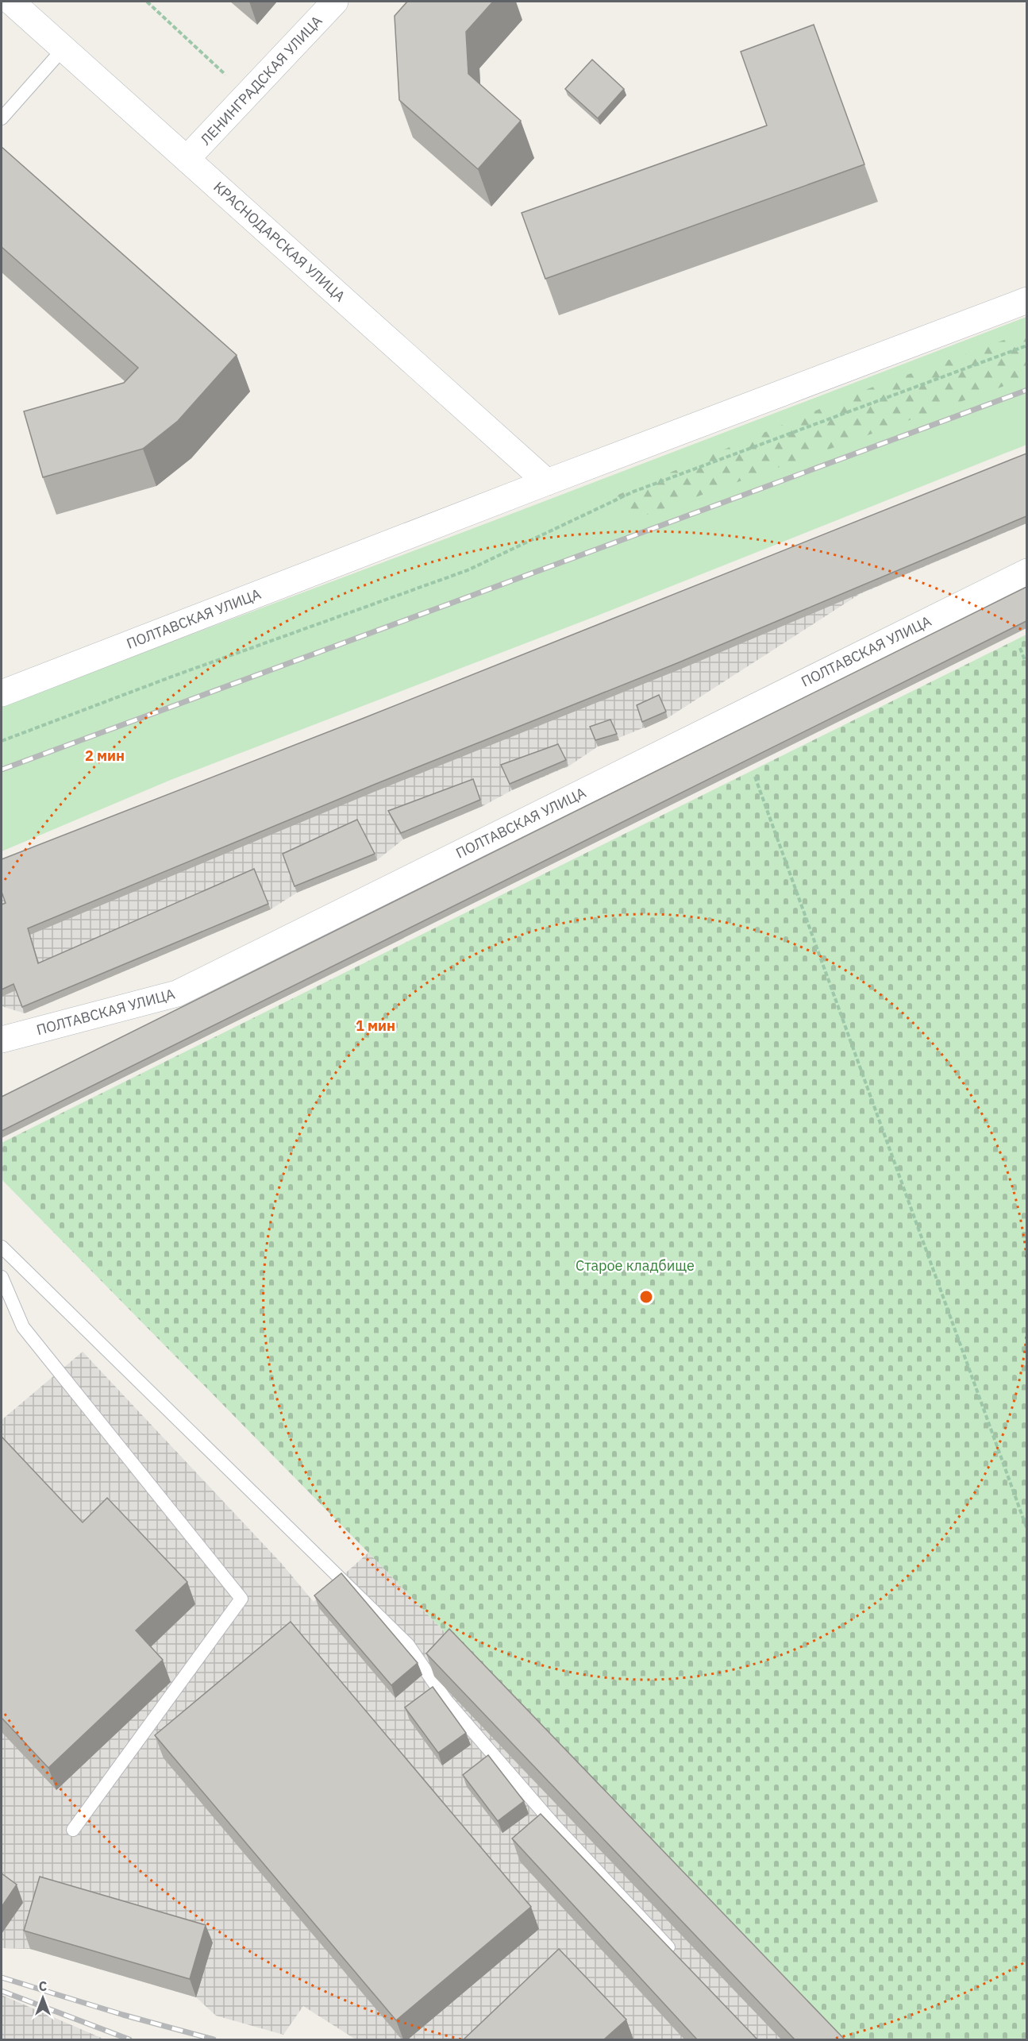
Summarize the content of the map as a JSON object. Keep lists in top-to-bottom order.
{
  "streets": {
    "street": ["ЛЕНИНГРАДСКАЯ УЛИЦА", "КРАСНОДАРСКАЯ УЛИЦА", "ПОЛТАВСКАЯ УЛИЦА"]
  },
  "crossings": [
    ["ЛЕНИНГРАДСКАЯ УЛИЦА", "КРАСНОДАРСКАЯ УЛИЦА"],
    ["КРАСНОДАРСКАЯ УЛИЦА", "ПОЛТАВСКАЯ УЛИЦА"]
  ],
  "parks": ["Старое кладбище"],
  "north": "top",
  "rings": ["2 мин", "1 мин"]
}
